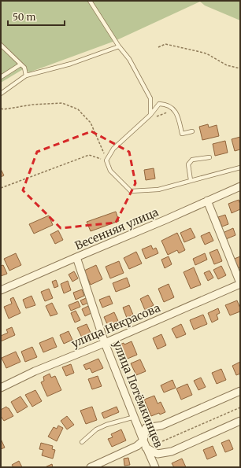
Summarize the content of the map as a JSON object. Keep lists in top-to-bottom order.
{
  "streets": {
    "street": ["Весенняя улица", "улица Некрасова", "улица Потёмкинцев"]
  },
  "crossings": [
    ["Весенняя улица", "улица Потёмкинцев"],
    ["улица Некрасова", "улица Потёмкинцев"]
  ],
  "scale_bar": "50 m"
}
